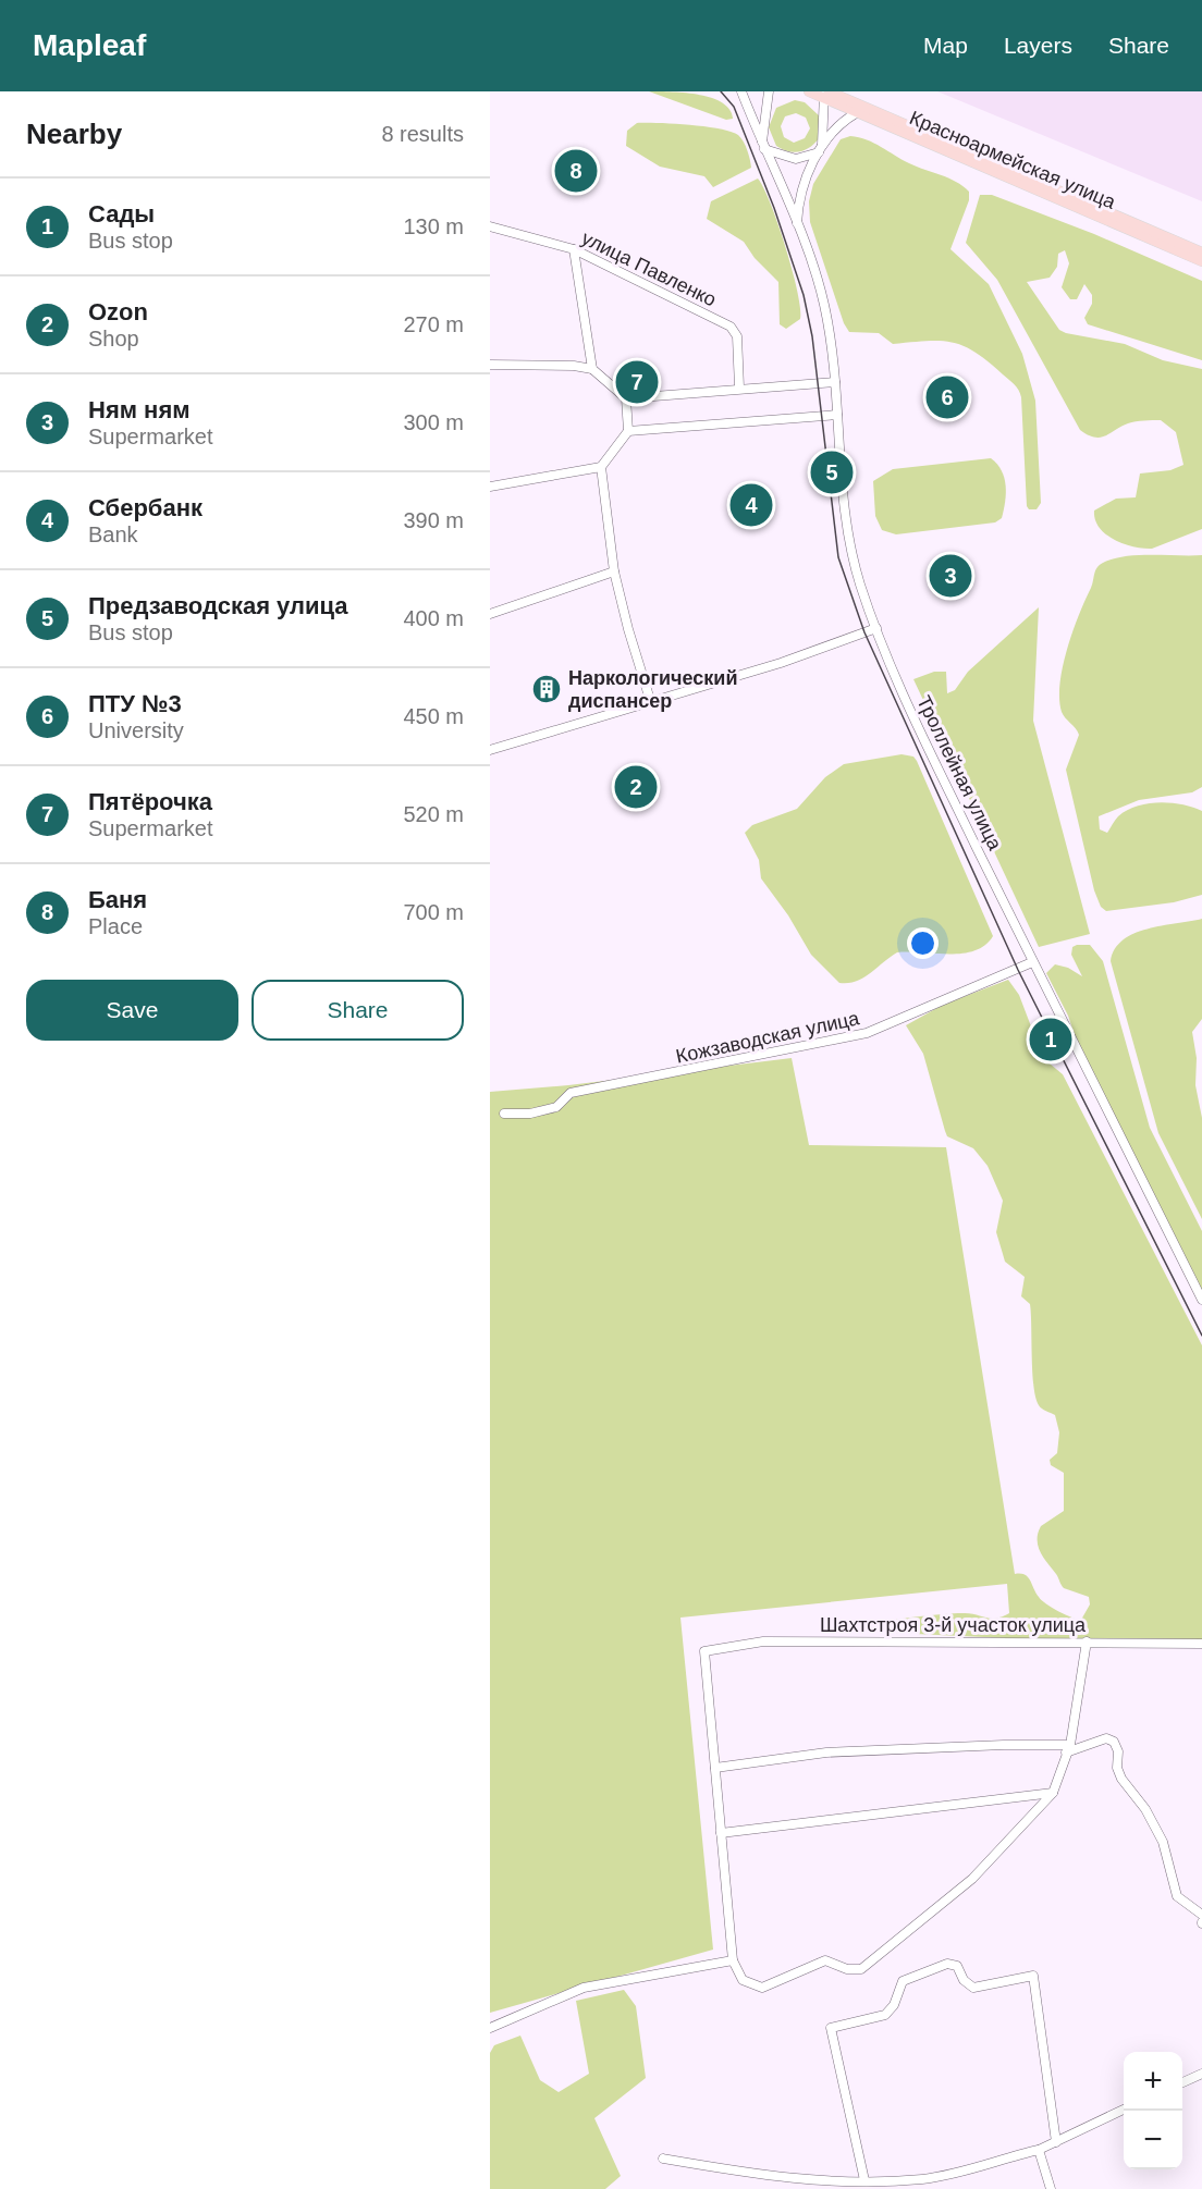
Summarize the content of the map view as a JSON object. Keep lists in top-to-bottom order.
{
  "streets": {
    "main road": ["Красноармейская улица"],
    "street": [
      "улица Павленко",
      "Троллейная улица",
      "Кожзаводская улица",
      "Шахтстроя 3-й участок улица"
    ]
  },
  "crossings": [
    ["Троллейная улица", "Кожзаводская улица"]
  ],
  "places": {
    "building": ["Наркологический диспансер"]
  },
  "page": {
    "header": "Mapleaf",
    "nav": ["Map", "Layers", "Share"],
    "heading": ["Nearby", "8 results"],
    "pins": [
      "8",
      "7",
      "6",
      "5",
      "4",
      "3",
      "2",
      "1"
    ],
    "list": [
      {
        "mark": "1",
        "name": "Сады",
        "note": "Bus stop",
        "value": "130 m"
      },
      {
        "mark": "2",
        "name": "Ozon",
        "note": "Shop",
        "value": "270 m"
      },
      {
        "mark": "3",
        "name": "Ням ням",
        "note": "Supermarket",
        "value": "300 m"
      },
      {
        "mark": "4",
        "name": "Сбербанк",
        "note": "Bank",
        "value": "390 m"
      },
      {
        "mark": "5",
        "name": "Предзаводская улица",
        "note": "Bus stop",
        "value": "400 m"
      },
      {
        "mark": "6",
        "name": "ПТУ №3",
        "note": "University",
        "value": "450 m"
      },
      {
        "mark": "7",
        "name": "Пятёрочка",
        "note": "Supermarket",
        "value": "520 m"
      },
      {
        "mark": "8",
        "name": "Баня",
        "note": "Place",
        "value": "700 m"
      }
    ],
    "buttons": ["Save", "Share"],
    "map_buttons": ["+", "−"]
  }
}
